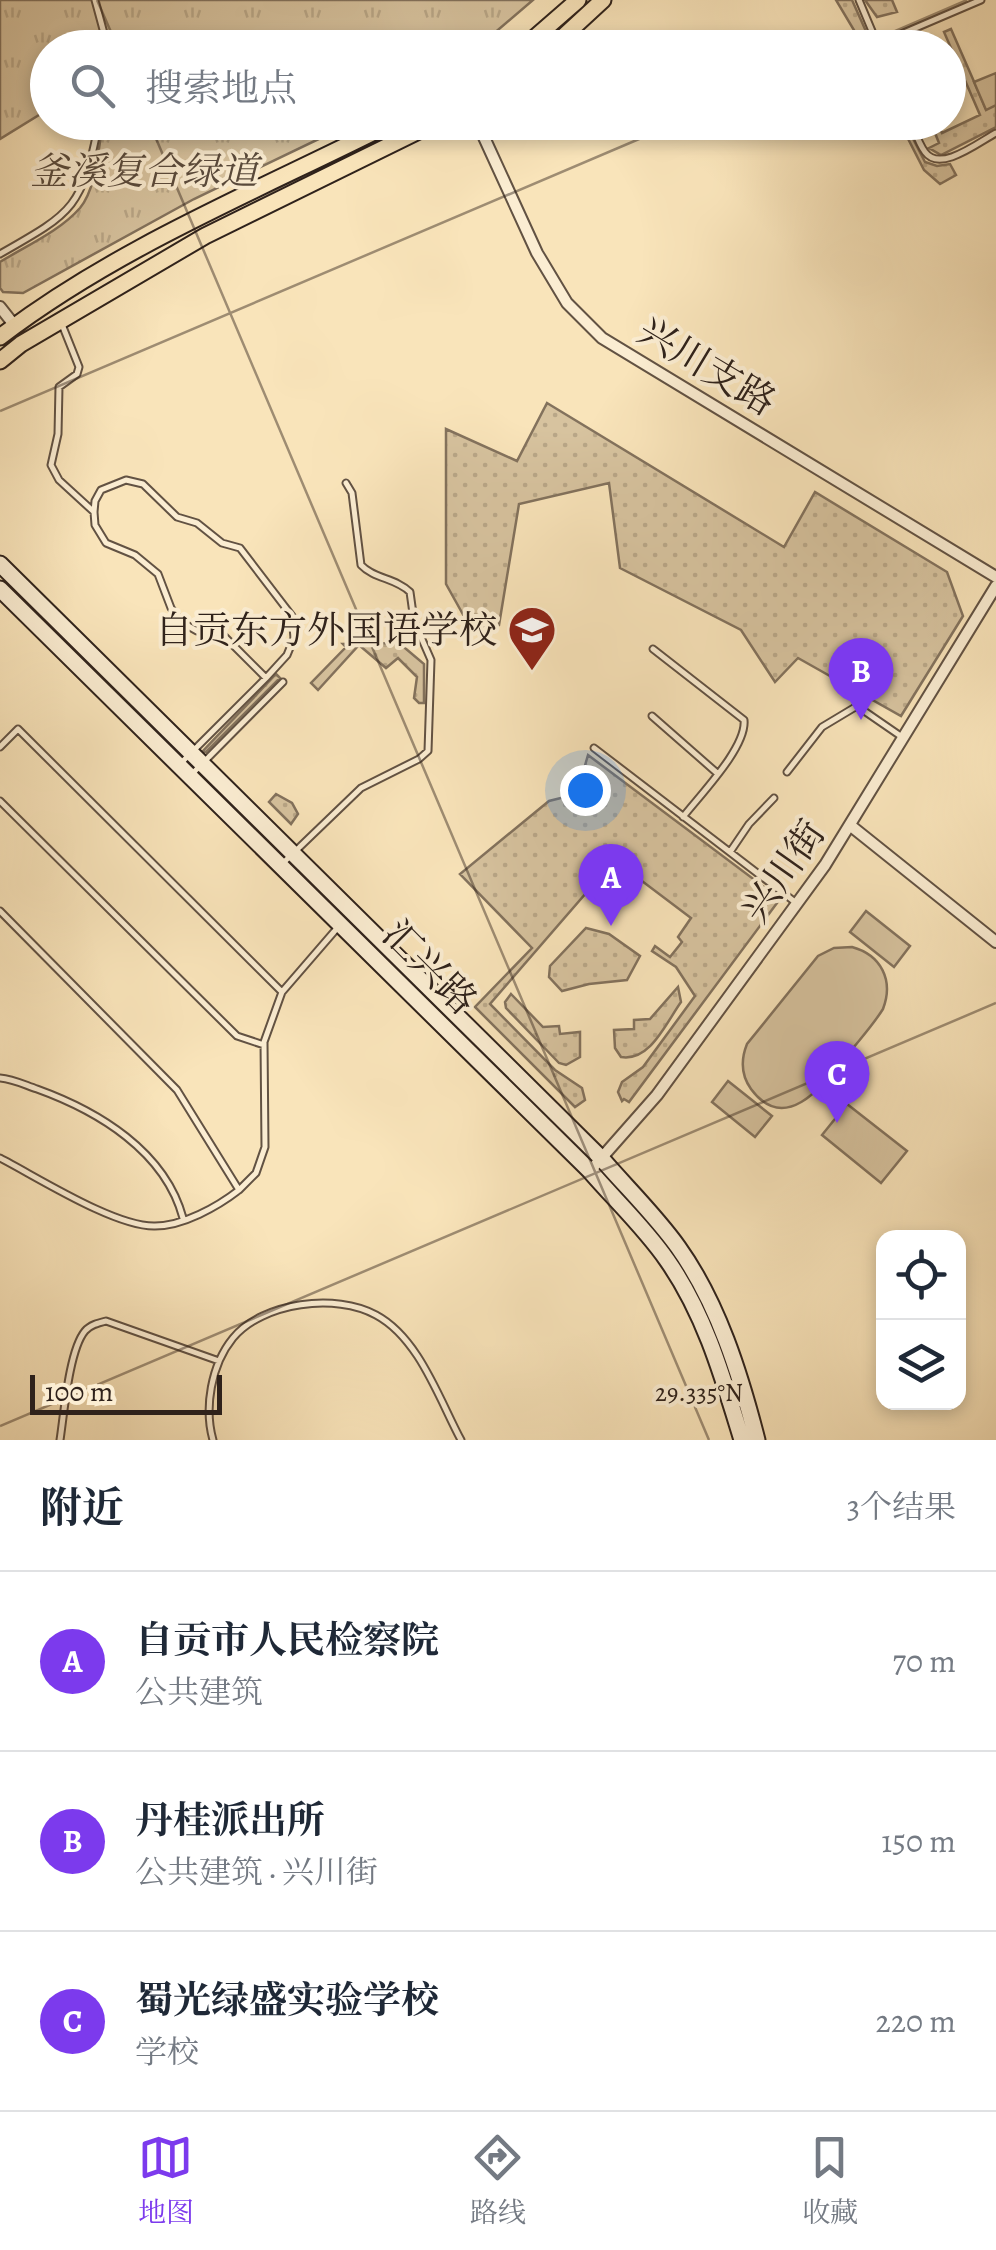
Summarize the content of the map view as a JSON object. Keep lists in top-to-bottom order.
{
  "streets": {
    "main road": ["汇兴路"],
    "street": ["兴川支路", "兴川街"]
  },
  "crossings": [
    ["兴川街", "汇兴路"]
  ],
  "parks": ["釜溪复合绿道"],
  "places": {
    "school or university": ["自贡东方外国语学校"]
  },
  "scale_bar": "100 m",
  "page": {
    "search": "搜索地点",
    "pins": ["B", "A", "C"],
    "scale": "100 m",
    "heading": ["附近", "3个结果"],
    "list": [
      {
        "mark": "A",
        "name": "自贡市人民检察院",
        "note": "公共建筑",
        "value": "70 m"
      },
      {
        "mark": "B",
        "name": "丹桂派出所",
        "note": "公共建筑 · 兴川街",
        "value": "150 m"
      },
      {
        "mark": "C",
        "name": "蜀光绿盛实验学校",
        "note": "学校",
        "value": "220 m"
      }
    ],
    "nav": ["地图", "路线", "收藏"]
  },
  "coordinates": ["29.335°N"]
}
